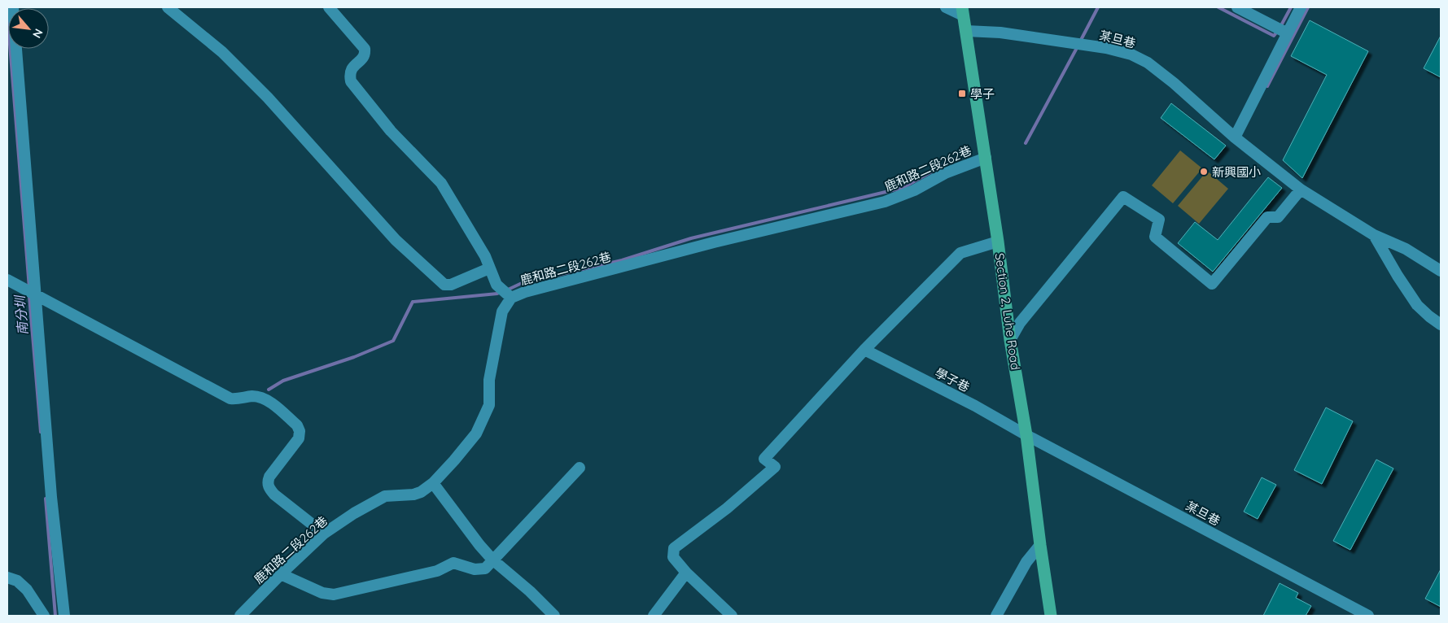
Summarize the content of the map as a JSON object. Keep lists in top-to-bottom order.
{
  "streets": {
    "main road": ["Section 2, Luhe Road"],
    "street": ["某旦巷", "鹿和路二段262巷", "學子巷"]
  },
  "crossings": [
    ["某旦巷", "Section 2, Luhe Road"],
    ["某旦巷", "學子巷"],
    ["鹿和路二段262巷", "Section 2, Luhe Road"],
    ["Section 2, Luhe Road", "學子巷"]
  ],
  "water": ["南分圳"],
  "places": {
    "transit": ["學子"],
    "other": ["新興國小"]
  },
  "north": "bottom right"
}
